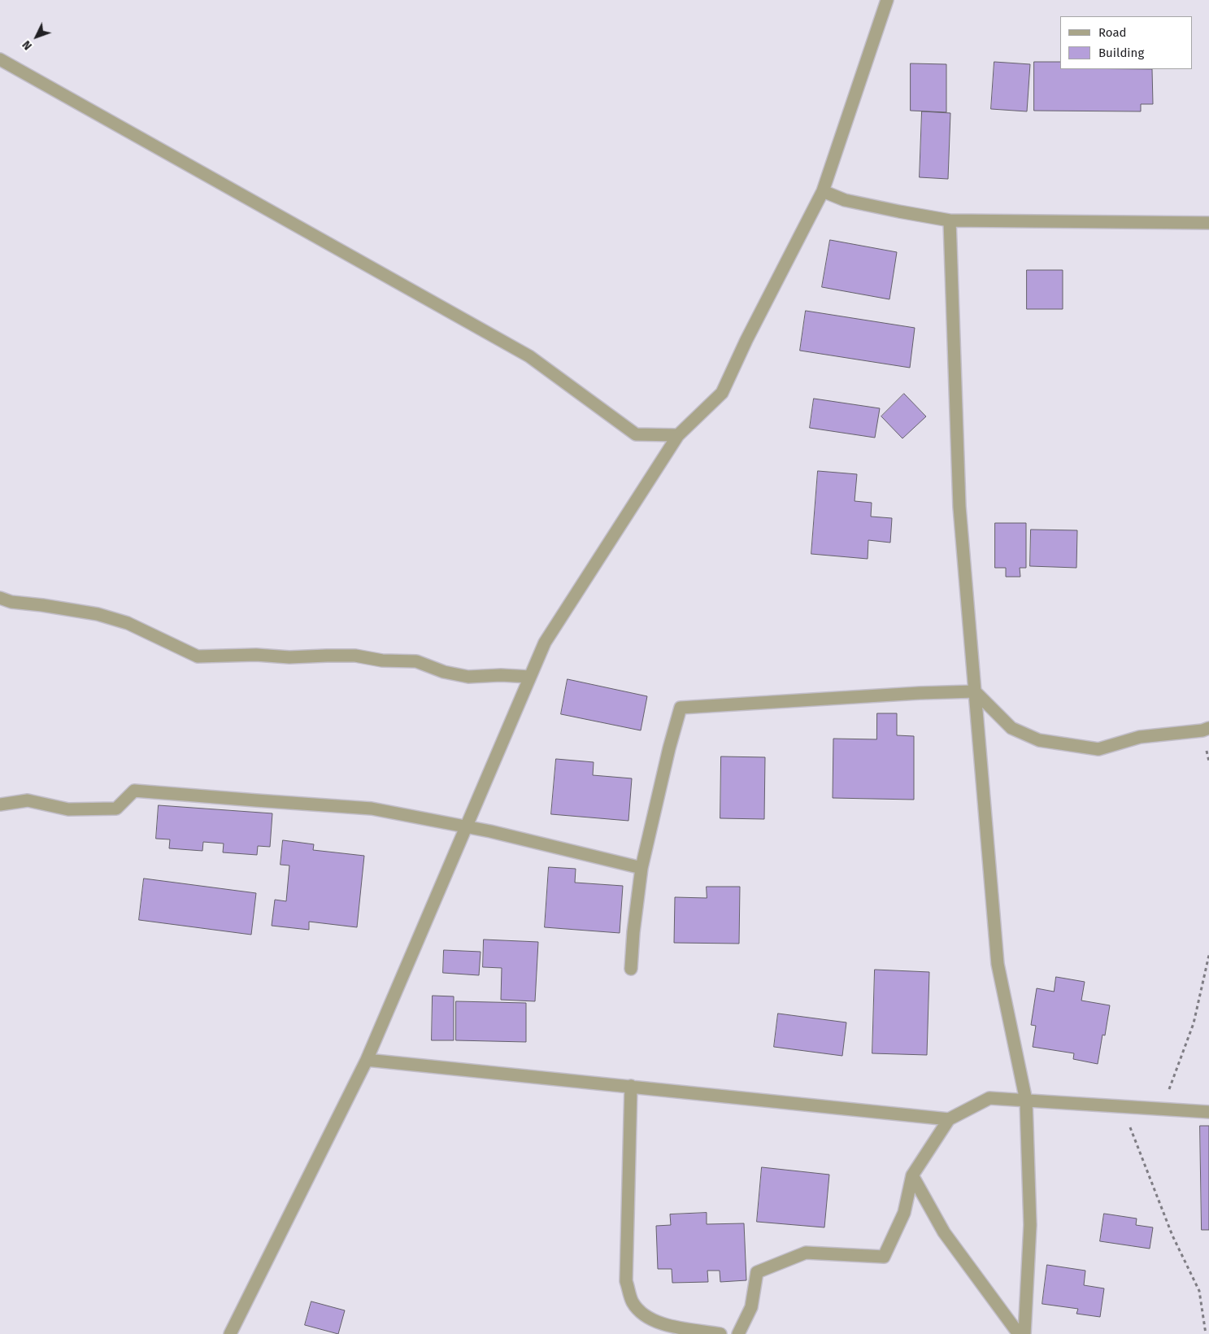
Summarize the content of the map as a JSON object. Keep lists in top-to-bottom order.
{
  "legend": ["Road", "Building"],
  "north": "bottom left"
}
